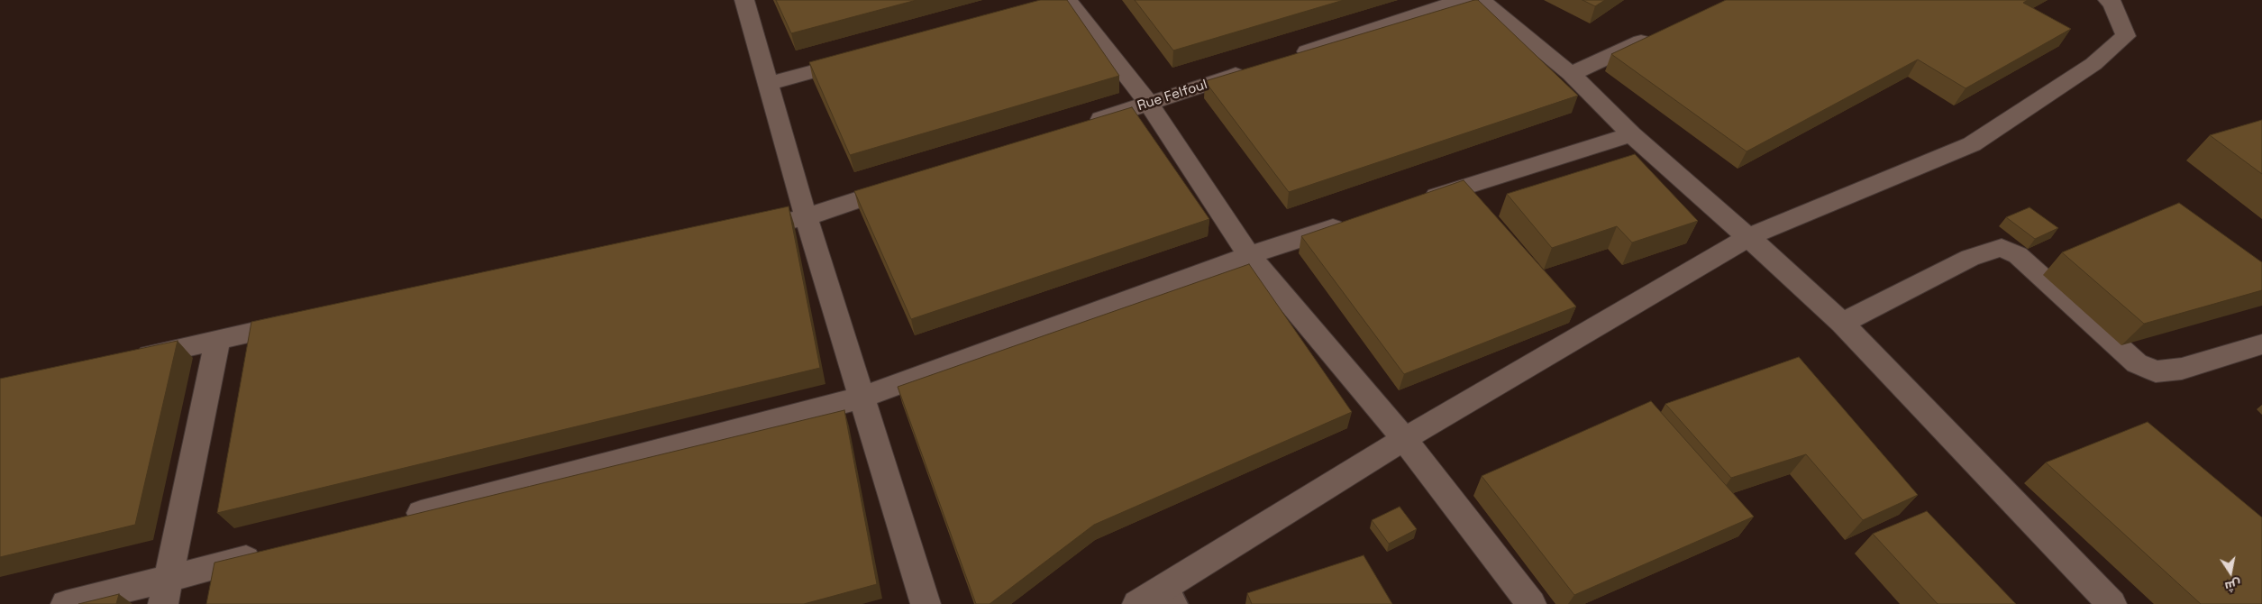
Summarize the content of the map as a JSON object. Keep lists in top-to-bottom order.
{
  "streets": {
    "street": ["Rue Felfoul"]
  },
  "north": "bottom"
}
